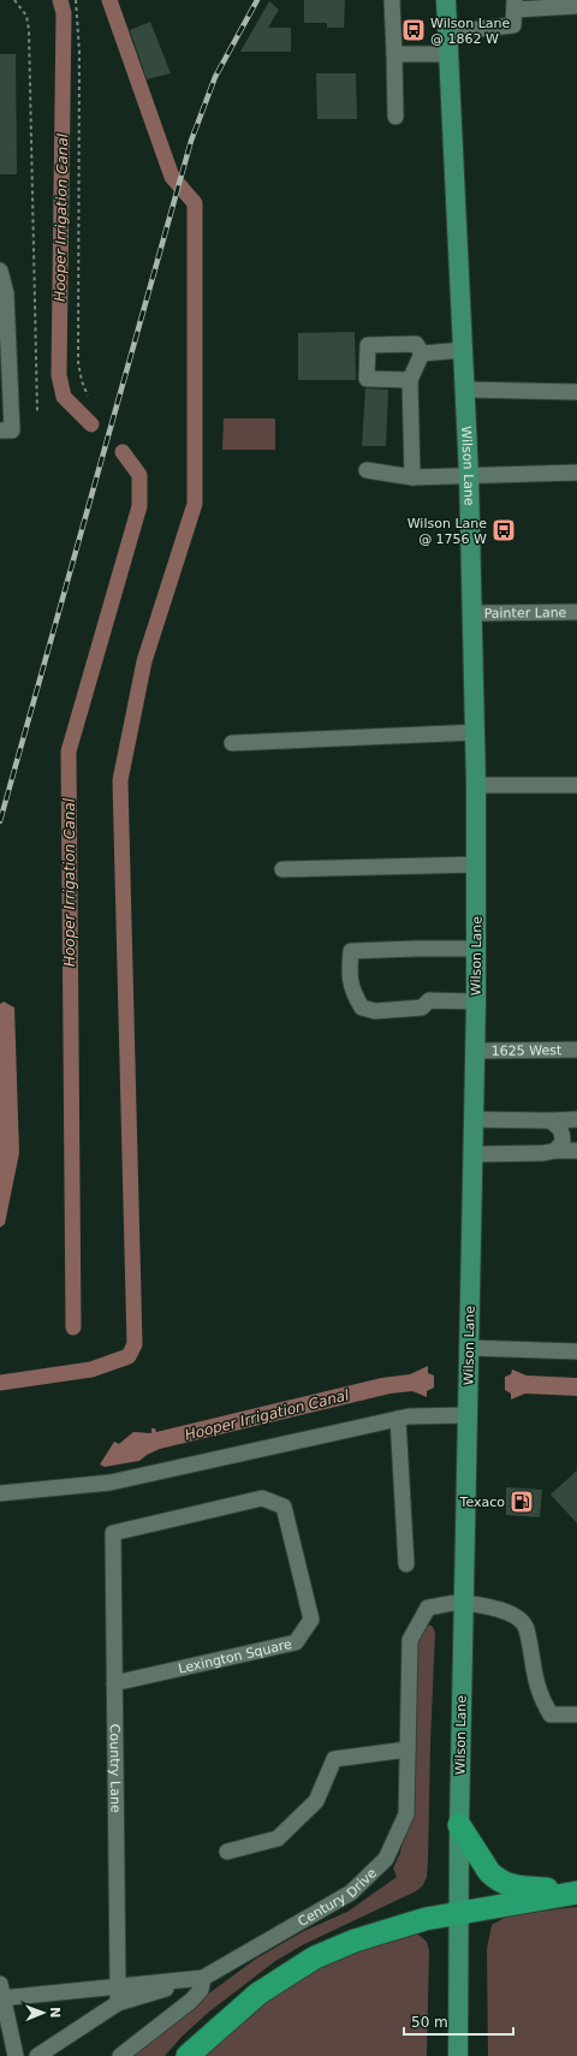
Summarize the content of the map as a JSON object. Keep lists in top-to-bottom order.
{
  "streets": {
    "main road": ["Wilson Lane"],
    "street": [
      "Painter Lane",
      "1625 West",
      "Lexington Square",
      "Country Lane",
      "Century Drive"
    ]
  },
  "crossings": [
    ["Wilson Lane", "Painter Lane"],
    ["Wilson Lane", "1625 West"],
    ["Wilson Lane", "Century Drive"],
    ["Lexington Square", "Country Lane"],
    ["Country Lane", "Century Drive"]
  ],
  "water": ["Hooper Irrigation Canal"],
  "places": {
    "bus stop": ["Wilson Lane @ 1862 W", "Wilson Lane @ 1756 W"],
    "fuel station": ["Texaco"]
  },
  "scale_bar": "50 m",
  "north": "right"
}
